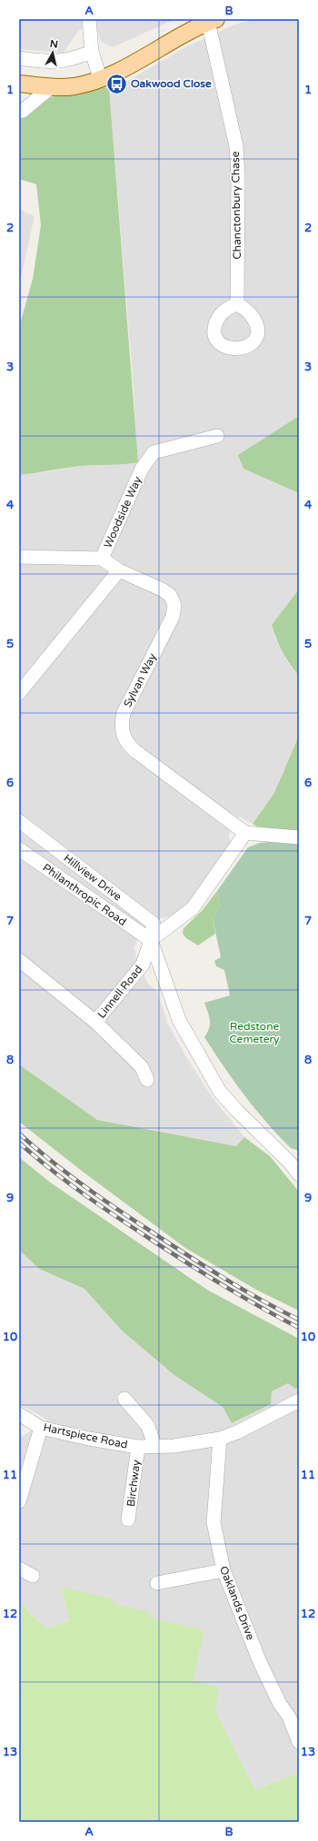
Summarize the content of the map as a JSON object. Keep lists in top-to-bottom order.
{
  "streets": {
    "street": [
      "Chanctonbury Chase",
      "Woodside Way",
      "Sylvan Way",
      "Hillview Drive",
      "Philanthropic Road",
      "Linnell Road",
      "Hartspiece Road",
      "Birchway",
      "Oaklands Drive"
    ]
  },
  "crossings": [
    ["Woodside Way", "Sylvan Way"],
    ["Hillview Drive", "Philanthropic Road"],
    ["Hillview Drive", "Linnell Road"],
    ["Philanthropic Road", "Linnell Road"],
    ["Hartspiece Road", "Birchway"],
    ["Hartspiece Road", "Oaklands Drive"]
  ],
  "parks": ["Redstone Cemetery"],
  "places": {
    "bus stop": ["Oakwood Close"]
  },
  "north": "top",
  "grid": {
    "columns": ["A", "B"],
    "rows": [
      "1",
      "2",
      "3",
      "4",
      "5",
      "6",
      "7",
      "8",
      "9",
      "10",
      "11",
      "12",
      "13"
    ]
  }
}
